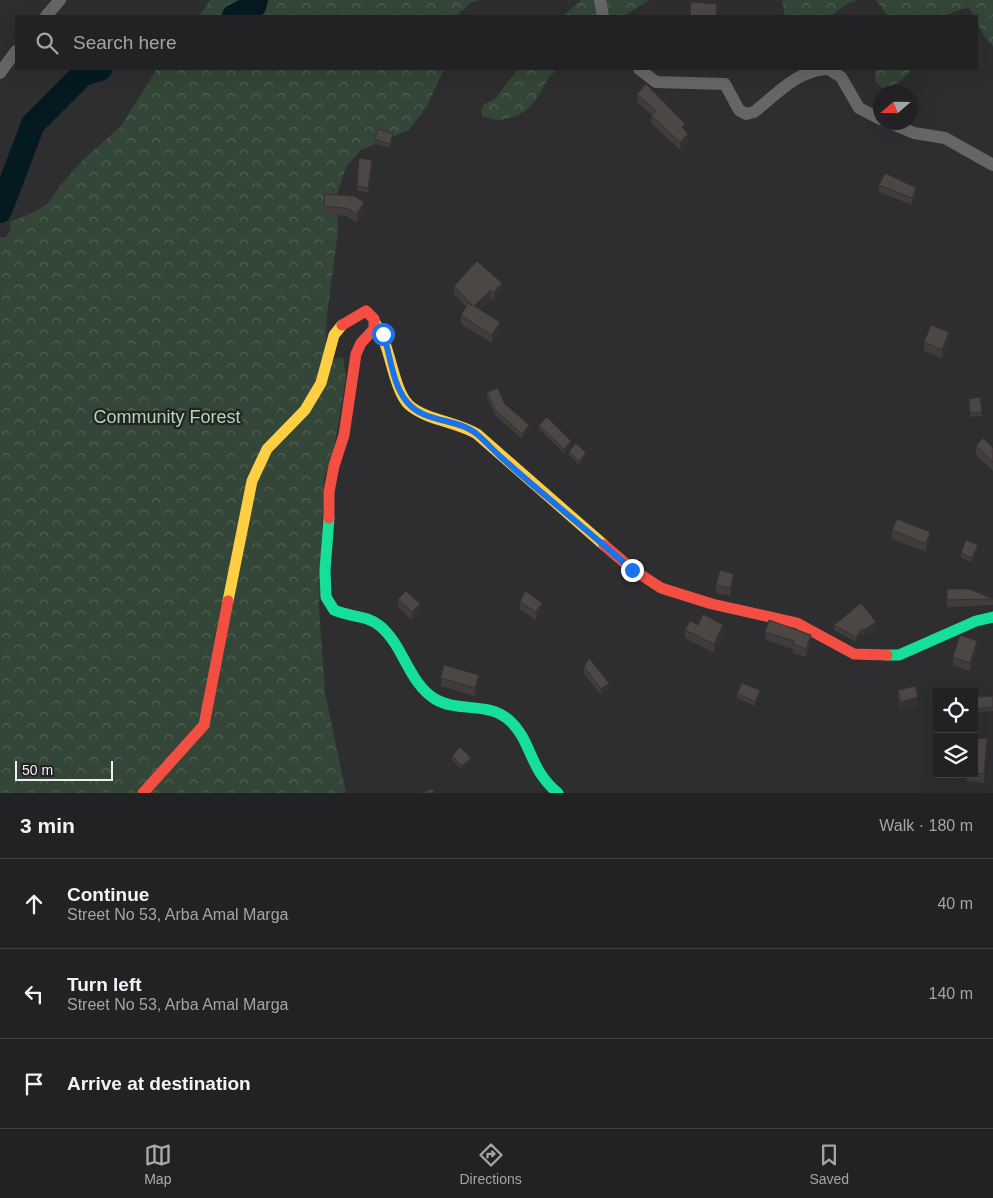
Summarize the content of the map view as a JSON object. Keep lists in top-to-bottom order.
{
  "parks": ["Community Forest"],
  "scale_bar": "50 m",
  "north": "left",
  "page": {
    "search": "Search here",
    "scale": "50 m",
    "heading": ["3 min", "Walk · 180 m"],
    "list": [
      ["Continue", "Street No 53, Arba Amal Marga", "40 m"],
      ["Turn left", "Street No 53, Arba Amal Marga", "140 m"],
      "Arrive at destination"
    ],
    "nav": ["Map", "Directions", "Saved"]
  }
}
